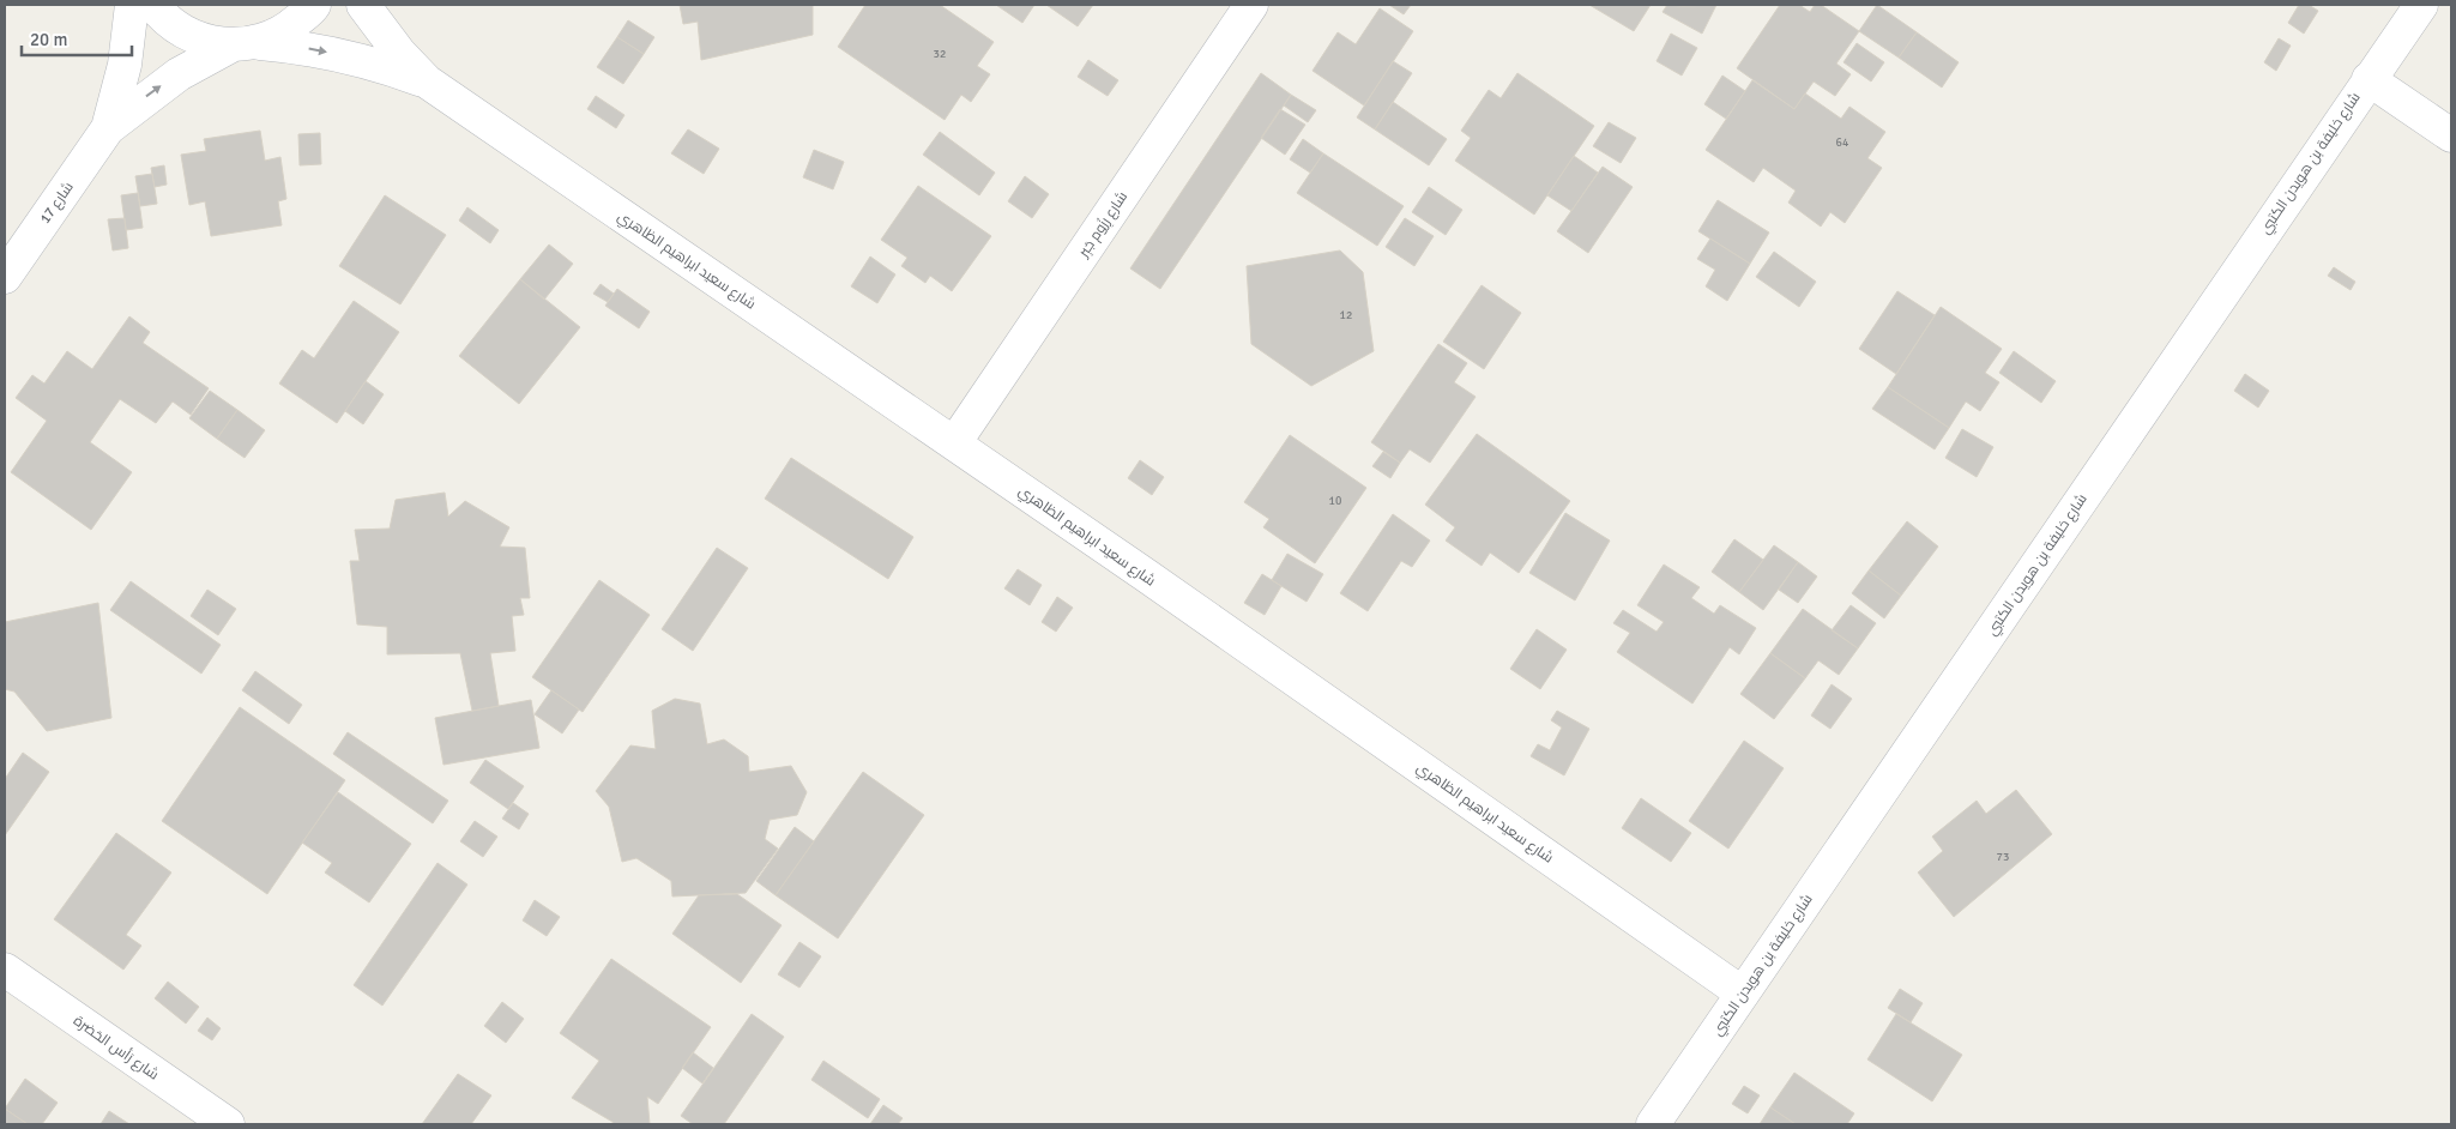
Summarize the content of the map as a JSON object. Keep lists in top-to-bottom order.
{
  "streets": {
    "street": [
      "شارع خليفة بن هويدن الكتبي",
      "شارع 17",
      "شارع رِزُوم جَبِر",
      "شارع سعيد ابراهيم الظاهري",
      "شارع رَأس الحَضرة"
    ]
  },
  "crossings": [
    ["شارع خليفة بن هويدن الكتبي", "شارع سعيد ابراهيم الظاهري"],
    ["شارع 17", "شارع سعيد ابراهيم الظاهري"],
    ["شارع رِزُوم جَبِر", "شارع سعيد ابراهيم الظاهري"]
  ],
  "house_numbers": [
    "32",
    "64",
    "12",
    "10",
    "73"
  ],
  "scale_bar": "20 m"
}
